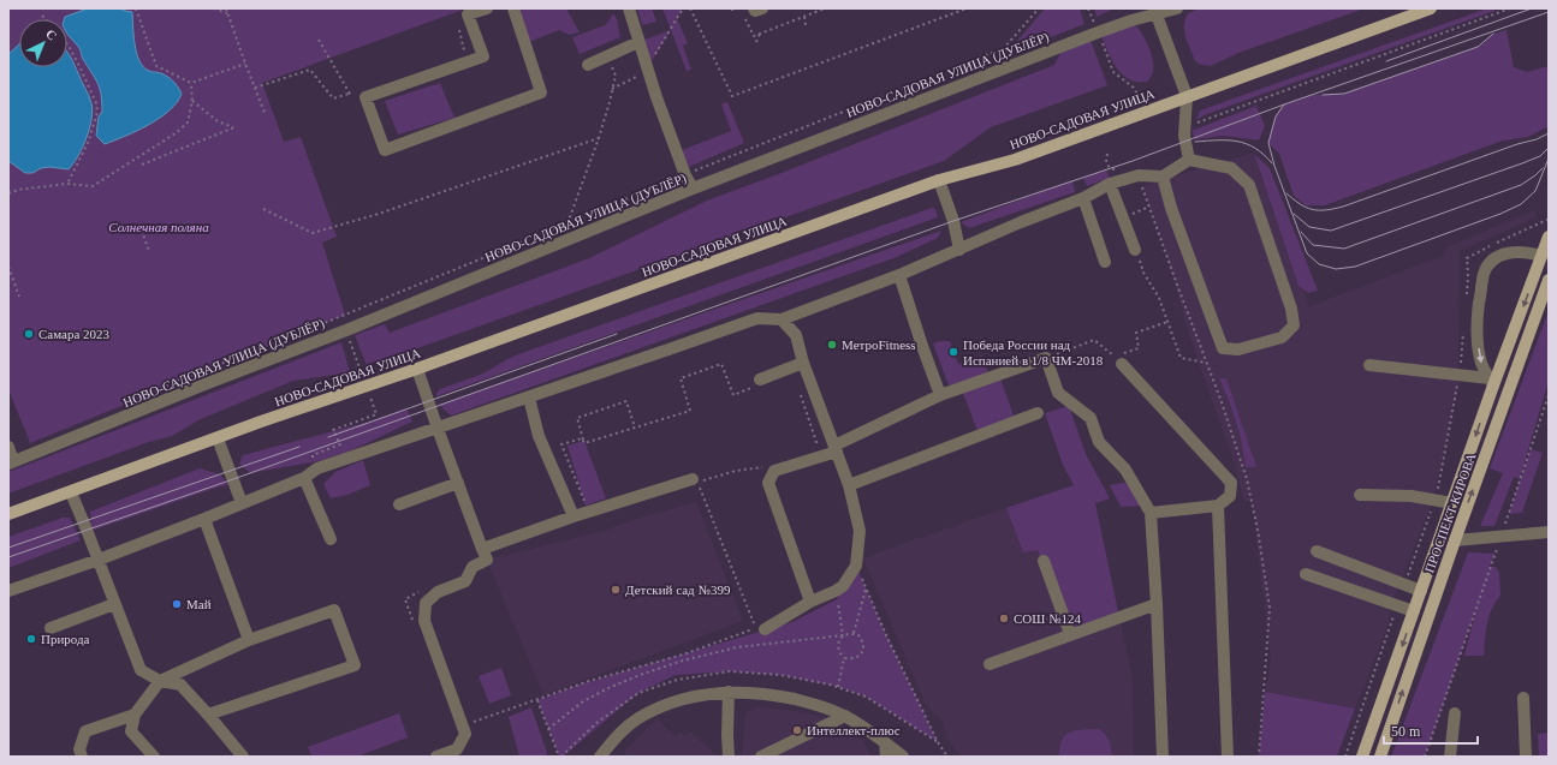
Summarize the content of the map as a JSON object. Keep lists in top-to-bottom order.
{
  "streets": {
    "main road": ["НОВО-САДОВАЯ УЛИЦА", "ПРОСПЕКТ КИРОВА"],
    "street": ["НОВО-САДОВАЯ УЛИЦА (ДУБЛЁР)"]
  },
  "parks": ["Солнечная поляна"],
  "places": [
    "Самара 2023",
    "МетроFitness",
    "Победа России над Испанией в 1/8 ЧМ-2018",
    "Детский сад №399",
    "Май",
    "СОШ №124",
    "Природа",
    "Интеллект-плюс"
  ],
  "scale_bar": "50 m",
  "north": "top right"
}
